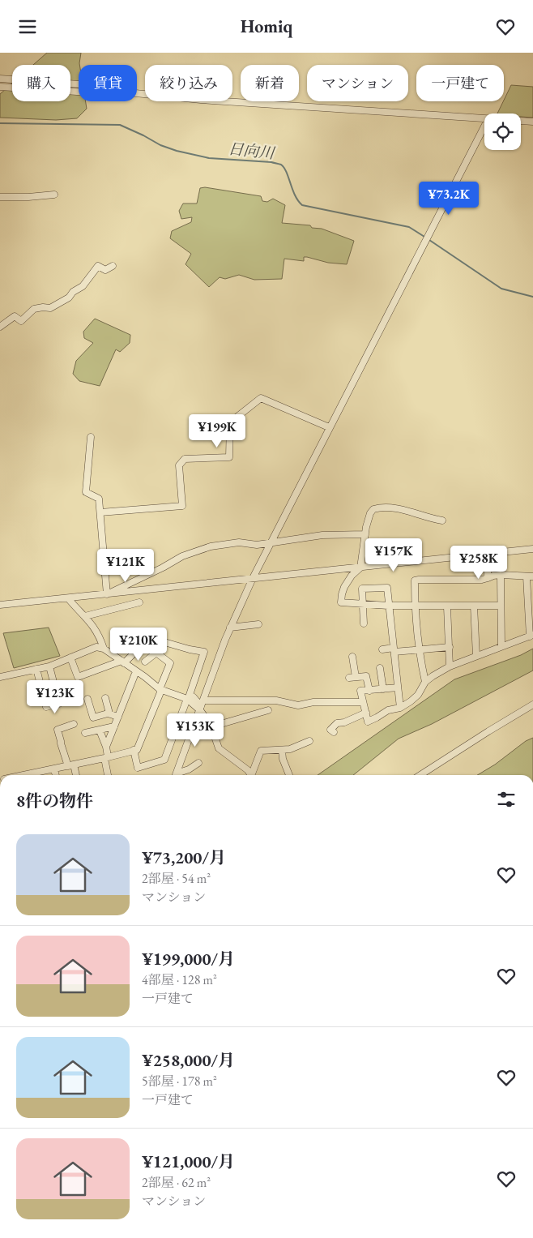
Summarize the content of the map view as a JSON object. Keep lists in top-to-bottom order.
{
  "water": ["日向川"],
  "page": {
    "header": "Homiq",
    "chip": [
      "購入",
      "賃貸",
      "絞り込み",
      "新着",
      "マンション",
      "一戸建て"
    ],
    "price": [
      "¥73.2K",
      "¥199K",
      "¥157K",
      "¥258K",
      "¥121K",
      "¥210K",
      "¥123K",
      "¥153K"
    ],
    "heading": "8件の物件",
    "list": [
      {
        "name": "¥73,200/月",
        "note": "2部屋 · 54 m² · マンション"
      },
      {
        "name": "¥199,000/月",
        "note": "4部屋 · 128 m² · 一戸建て"
      },
      {
        "name": "¥258,000/月",
        "note": "5部屋 · 178 m² · 一戸建て"
      },
      {
        "name": "¥121,000/月",
        "note": "2部屋 · 62 m² · マンション"
      }
    ]
  }
}
